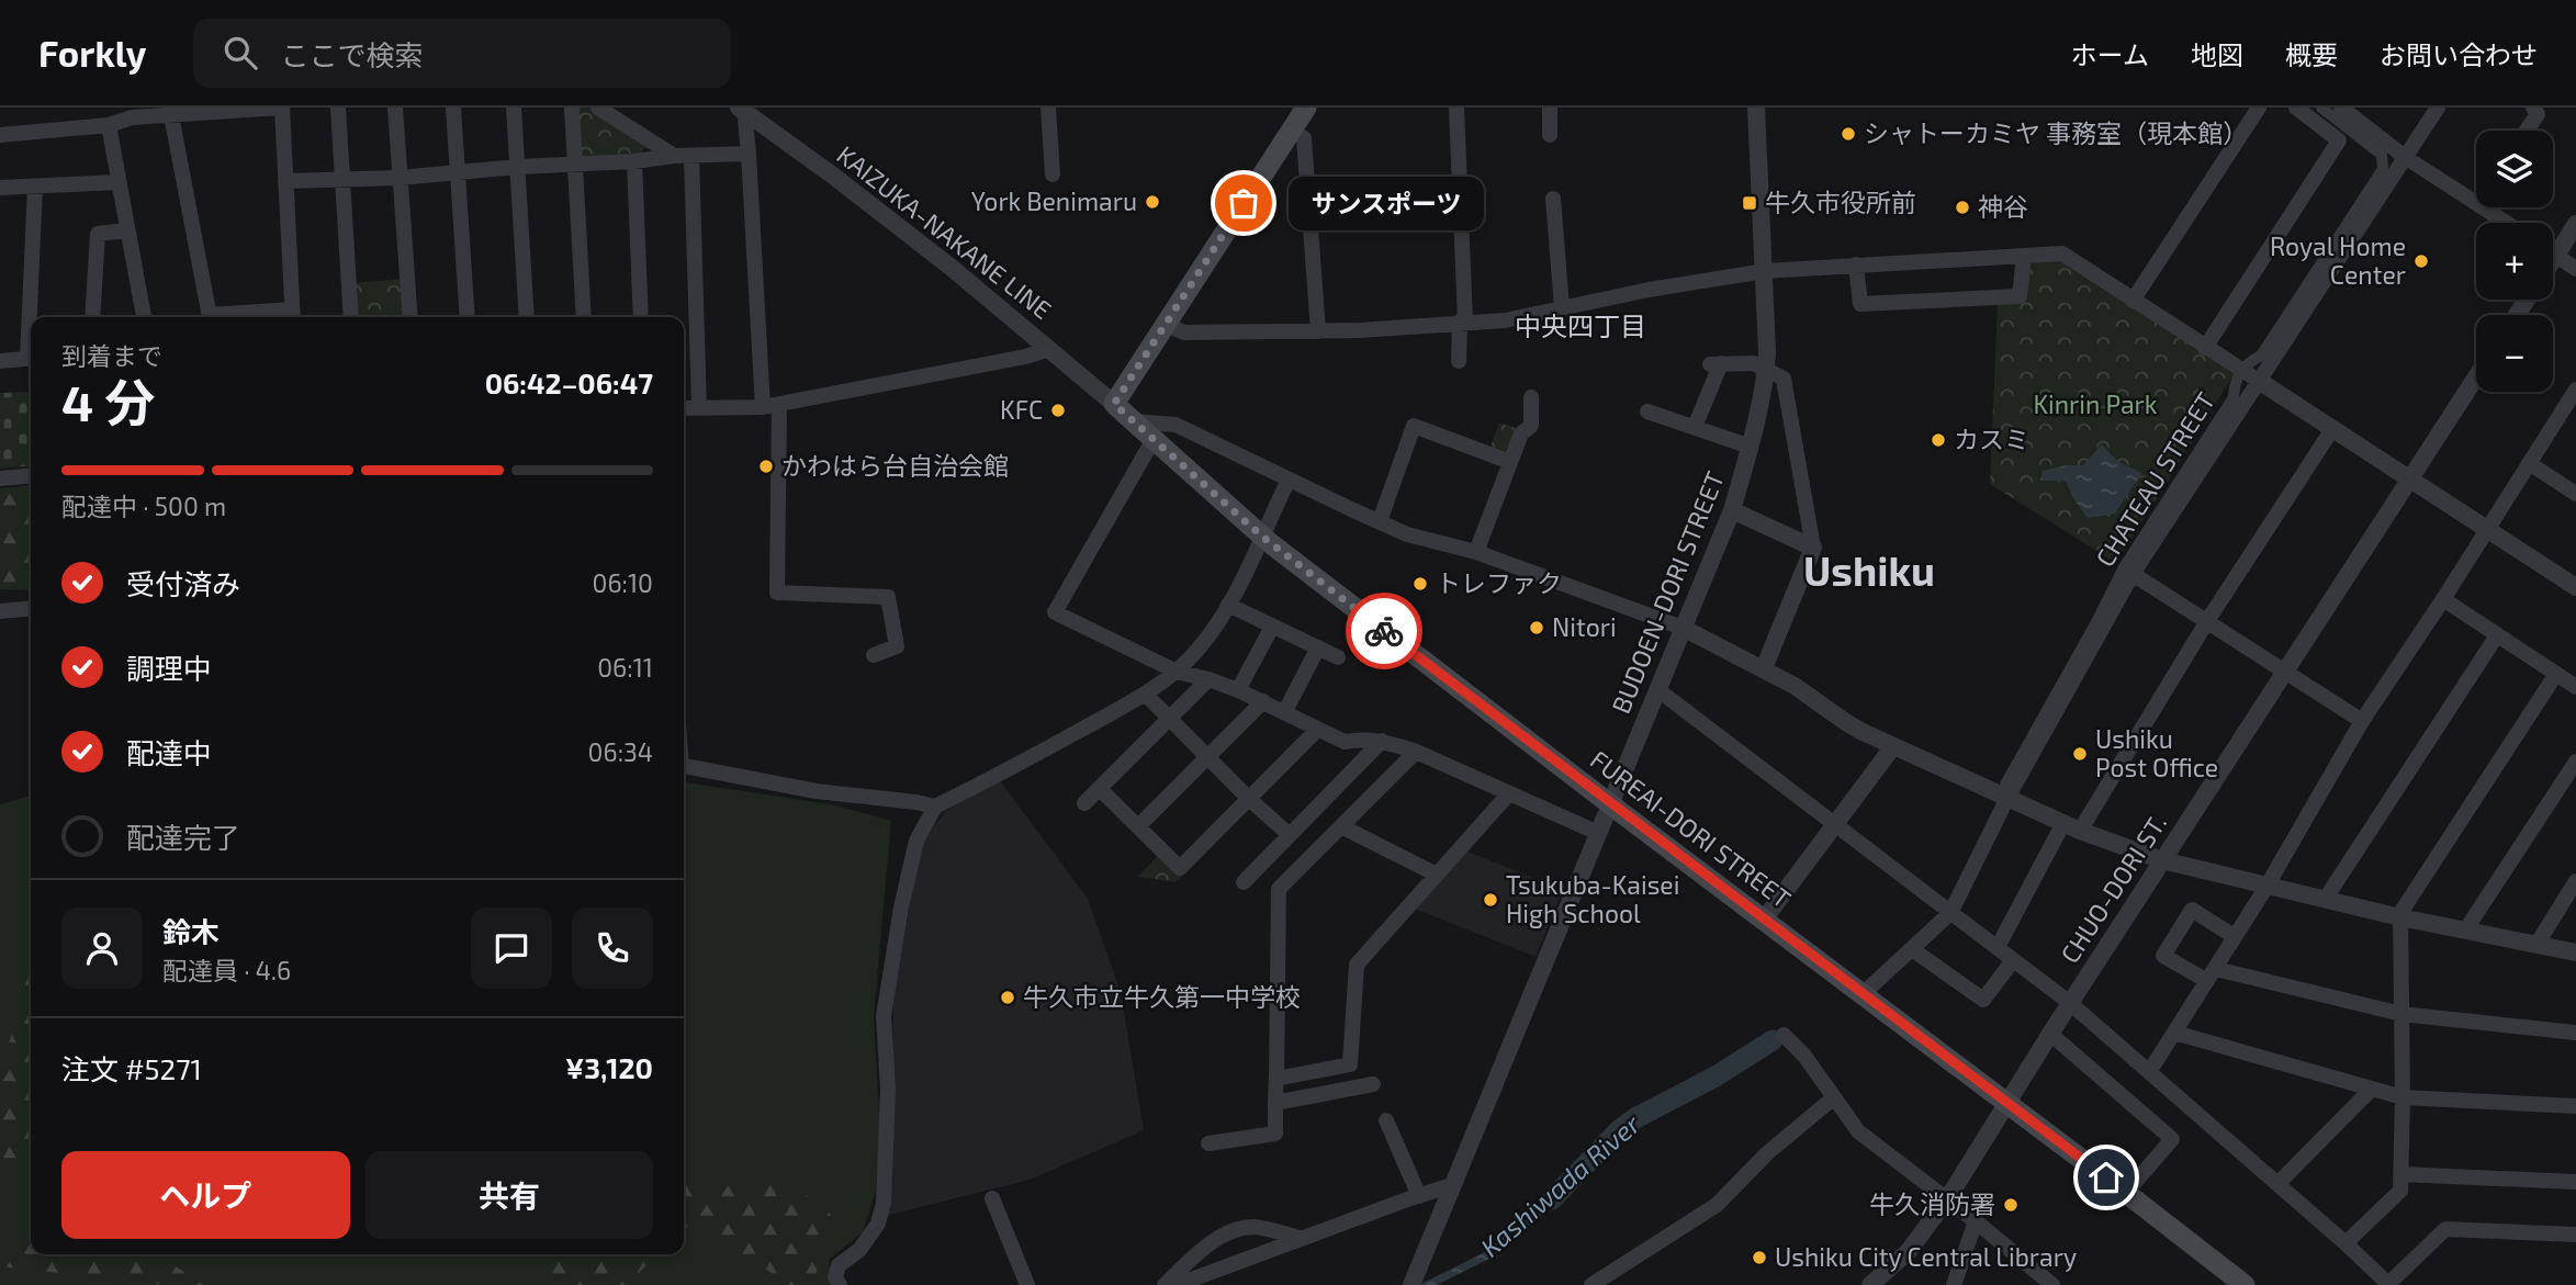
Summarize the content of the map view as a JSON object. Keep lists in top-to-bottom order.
{
  "streets": {
    "main road": ["FUREAI-DORI STREET"],
    "street": [
      "KAIZUKA-NAKANE LINE",
      "CHATEAU STREET",
      "BUDOEN-DORI STREET",
      "CHUO-DORI ST."
    ]
  },
  "crossings": [
    ["KAIZUKA-NAKANE LINE", "FUREAI-DORI STREET"],
    ["BUDOEN-DORI STREET", "FUREAI-DORI STREET"],
    ["FUREAI-DORI STREET", "CHUO-DORI ST."]
  ],
  "districts": ["中央四丁目", "Ushiku"],
  "water": ["Kashiwada River"],
  "parks": ["Kinrin Park"],
  "places": {
    "other": [
      "シャトーカミヤ 事務室（現本館）",
      "York Benimaru",
      "サンスポーツ",
      "神谷",
      "Royal Home Center",
      "KFC",
      "カスミ",
      "かわはら台自治会館",
      "トレファク",
      "Nitori",
      "Ushiku Post Office",
      "Tsukuba-Kaisei High School",
      "牛久市立牛久第一中学校",
      "牛久消防署",
      "Ushiku City Central Library"
    ],
    "transit": ["牛久市役所前"]
  },
  "page": {
    "header": "Forkly",
    "search": "ここで検索",
    "nav": [
      "ホーム",
      "地図",
      "概要",
      "お問い合わせ"
    ],
    "map_buttons": ["+", "−"],
    "bubble": "サンスポーツ",
    "heading": ["4 分", "到着まで", "06:42–06:47"],
    "panel": [
      "鈴木",
      "配達員 · 4.6",
      "注文 #5271",
      "¥3,120"
    ],
    "bar": "配達中 · 500 m",
    "list": [
      ["受付済み", "06:10"],
      ["調理中", "06:11"],
      ["配達中", "06:34"],
      "配達完了"
    ],
    "buttons": ["ヘルプ", "共有"]
  }
}
